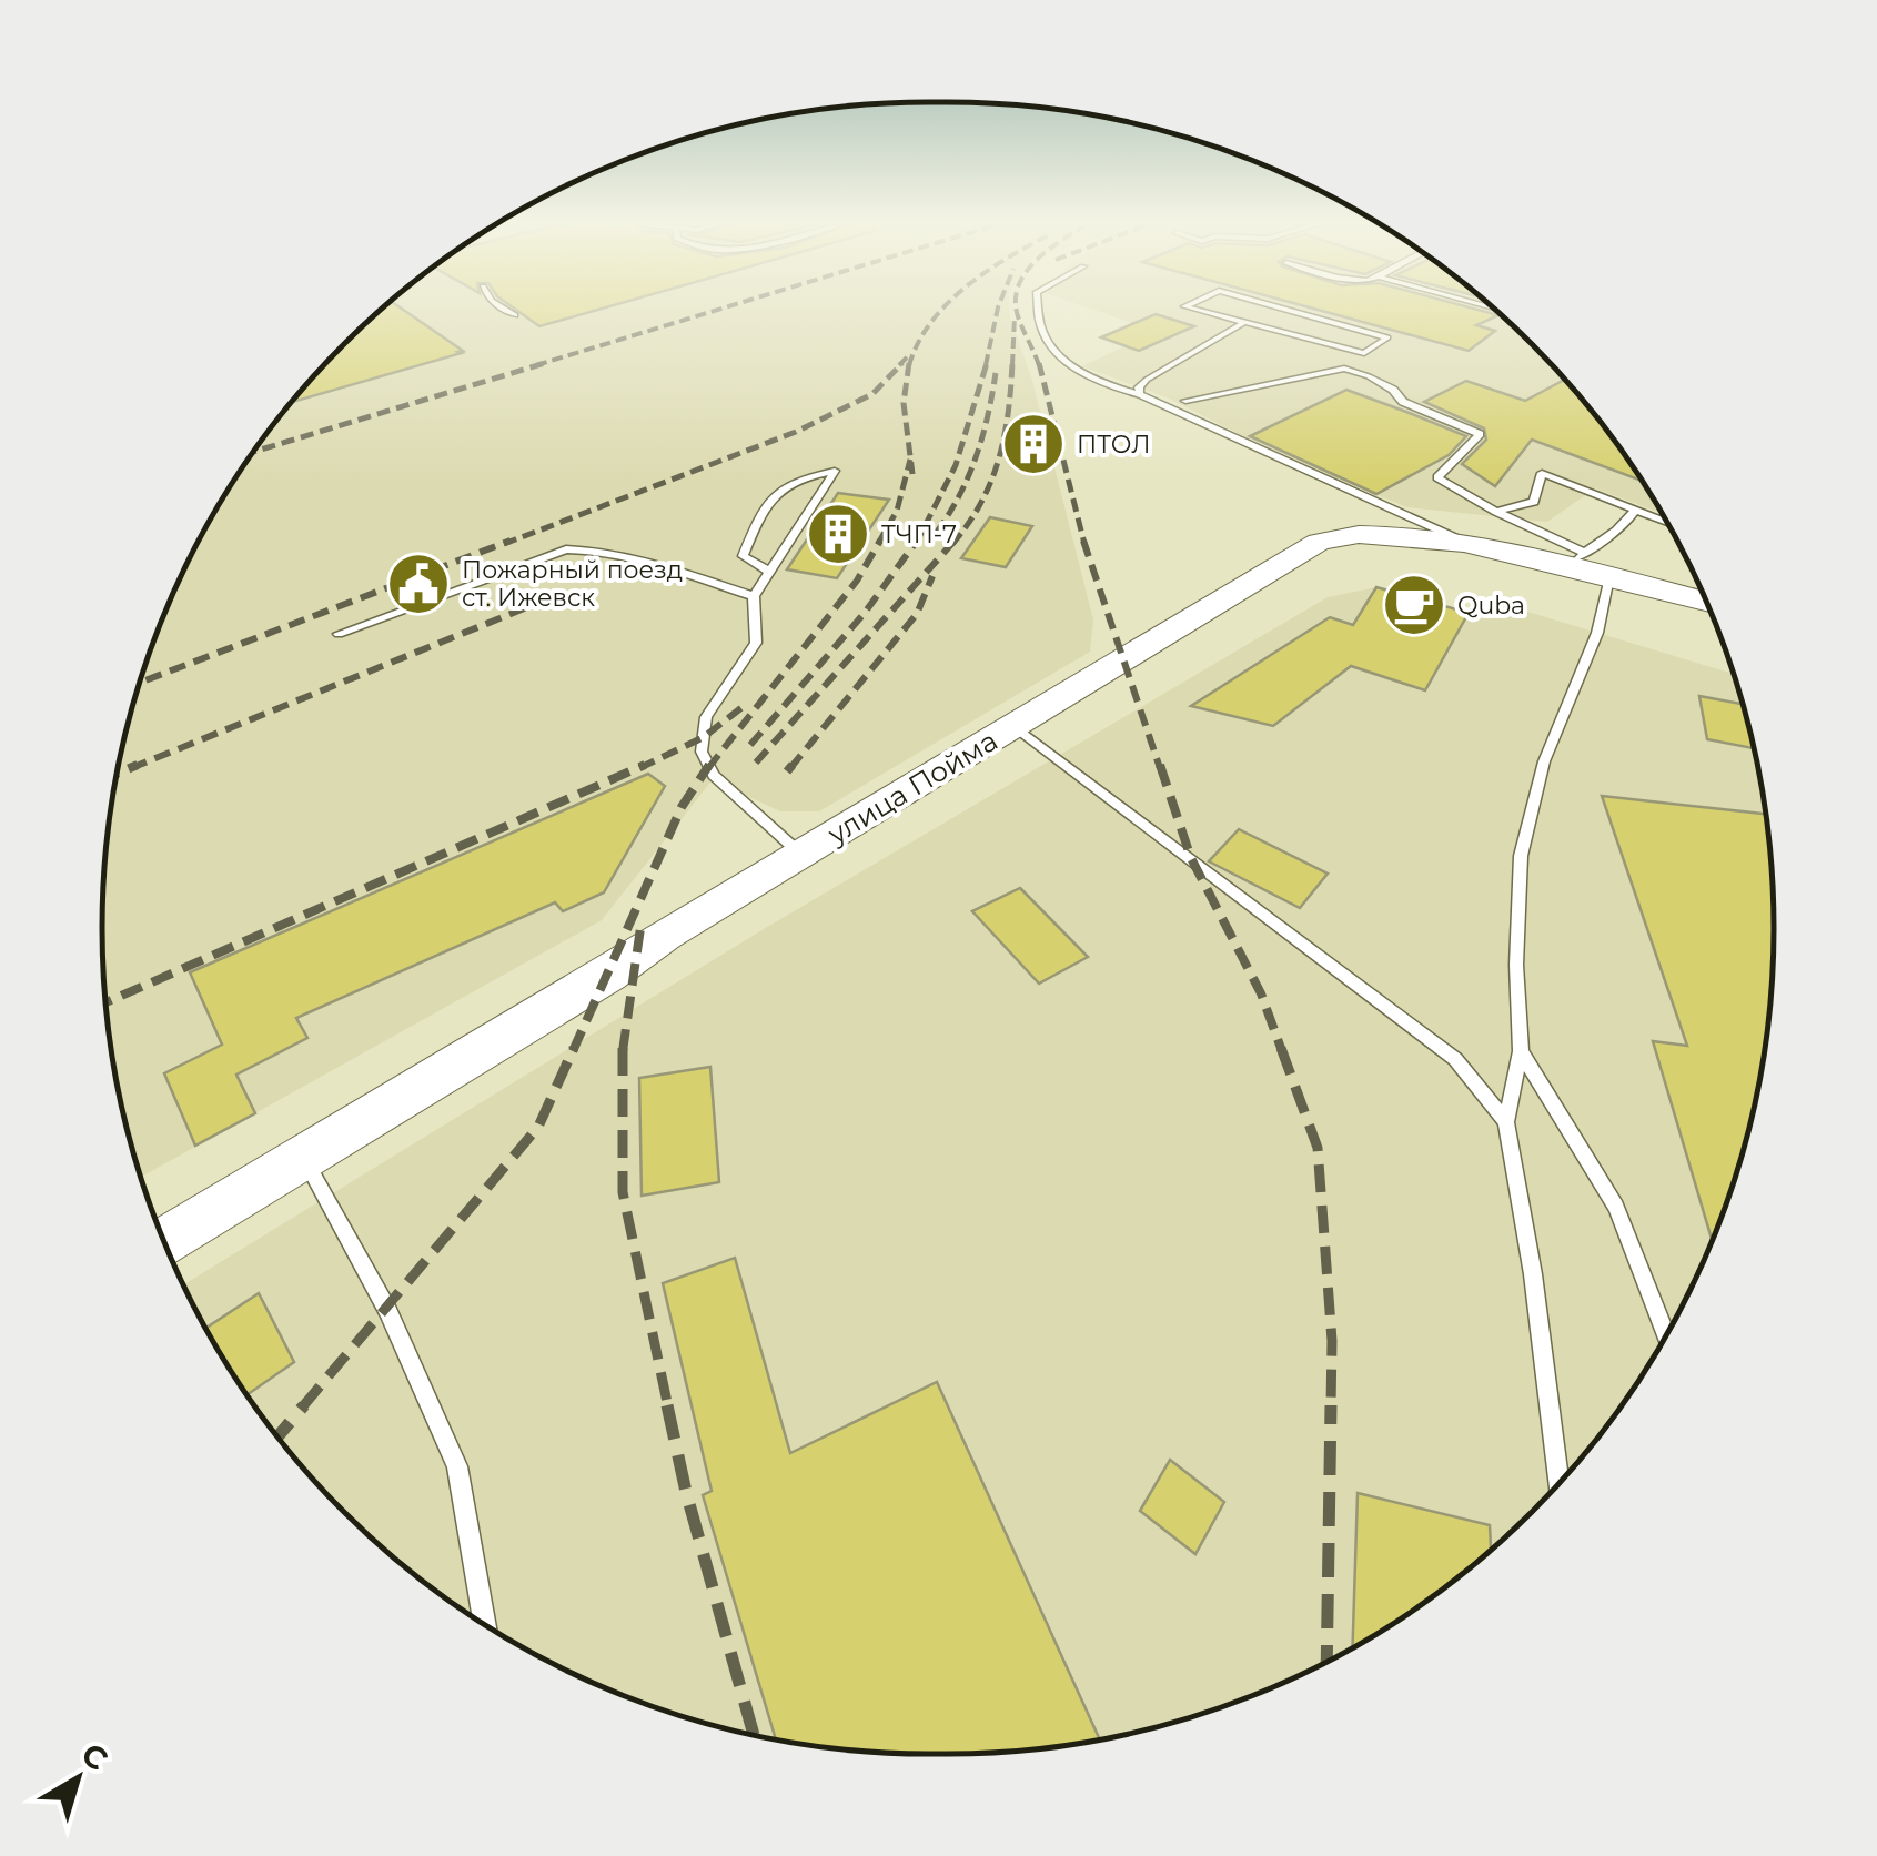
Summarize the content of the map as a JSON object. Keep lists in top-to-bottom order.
{
  "streets": {
    "main road": ["улица Пойма"]
  },
  "places": {
    "building": ["ПТОЛ", "ТЧП-7"],
    "public building": ["Пожарный поезд ст. Ижевск"],
    "cafe": ["Quba"]
  },
  "north": "top right"
}
